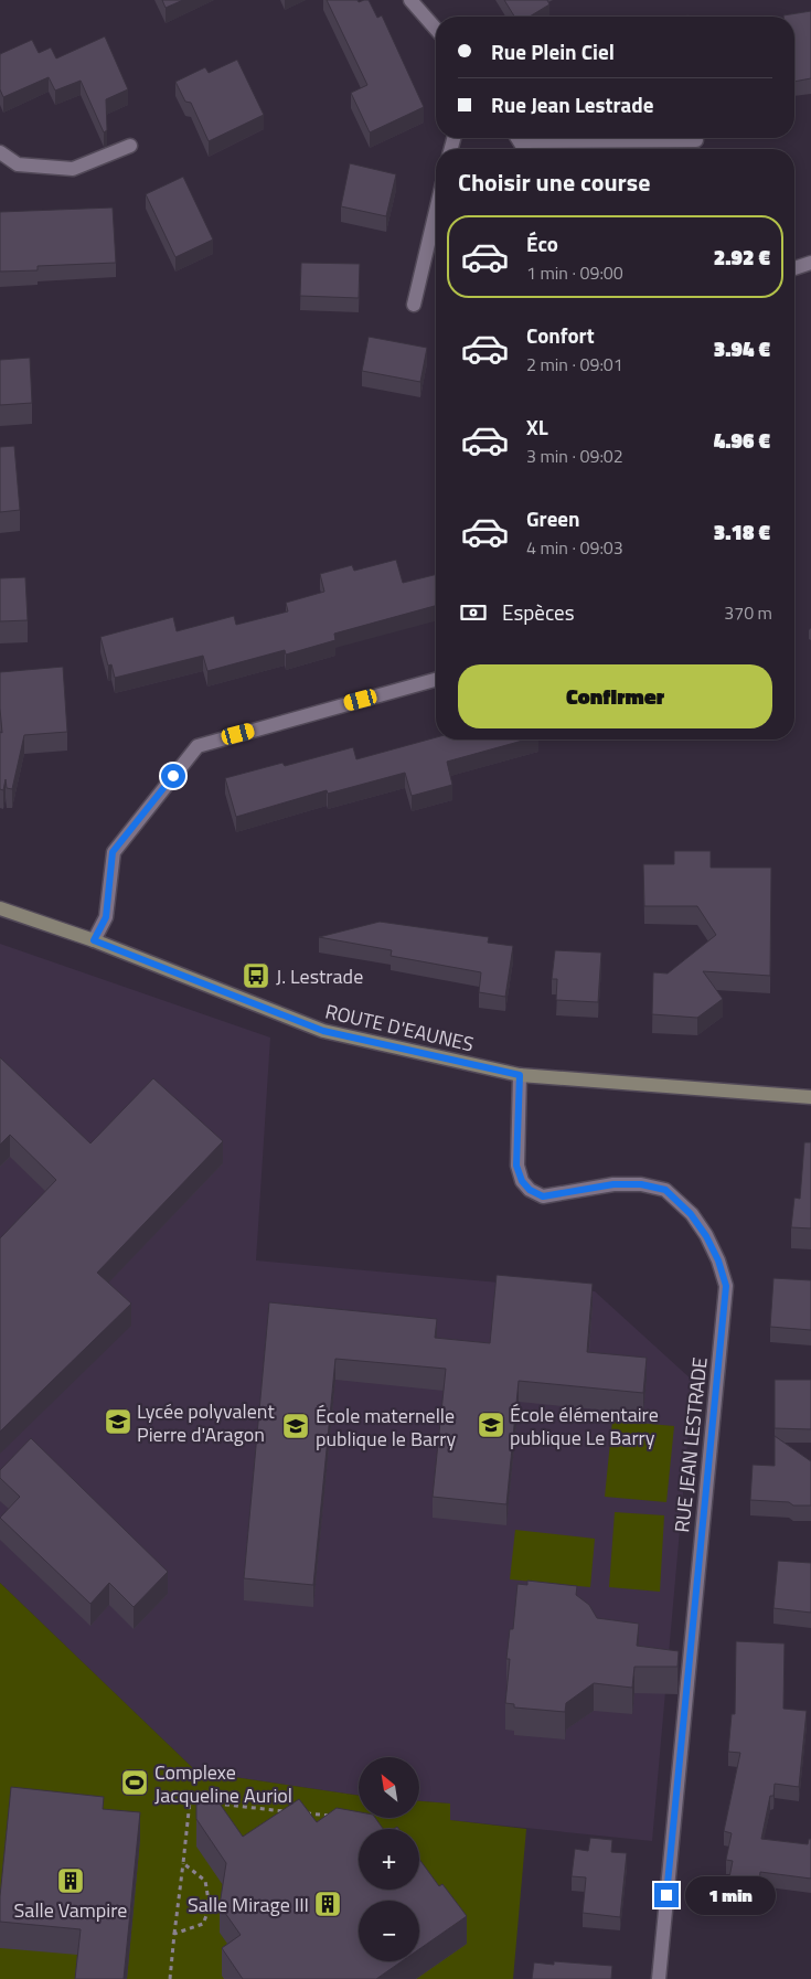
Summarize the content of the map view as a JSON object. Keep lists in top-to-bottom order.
{
  "streets": {
    "main road": ["ROUTE D'EAUNES"],
    "street": ["RUE JEAN LESTRADE"]
  },
  "crossings": [
    ["ROUTE D'EAUNES", "RUE JEAN LESTRADE"]
  ],
  "places": {
    "bus stop": ["J. Lestrade"],
    "school or university": ["Lycée polyvalent Pierre d'Aragon", "École élémentaire publique Le Barry", "École maternelle publique le Barry"],
    "sports": ["Complexe Jacqueline Auriol"],
    "building": ["Salle Vampire", "Salle Mirage III"]
  },
  "north": "top left",
  "page": {
    "banner": ["Rue Plein Ciel", "Rue Jean Lestrade"],
    "heading": "Choisir une course",
    "list": [
      {
        "name": "Éco",
        "note": "1 min · 09:00",
        "value": "2.92 €"
      },
      {
        "name": "Confort",
        "note": "2 min · 09:01",
        "value": "3.94 €"
      },
      {
        "name": "XL",
        "note": "3 min · 09:02",
        "value": "4.96 €"
      },
      {
        "name": "Green",
        "note": "4 min · 09:03",
        "value": "3.18 €"
      }
    ],
    "pay": ["Espèces", "370 m"],
    "buttons": "Confirmer",
    "map_buttons": ["+", "−"],
    "bubble": "1 min"
  }
}
